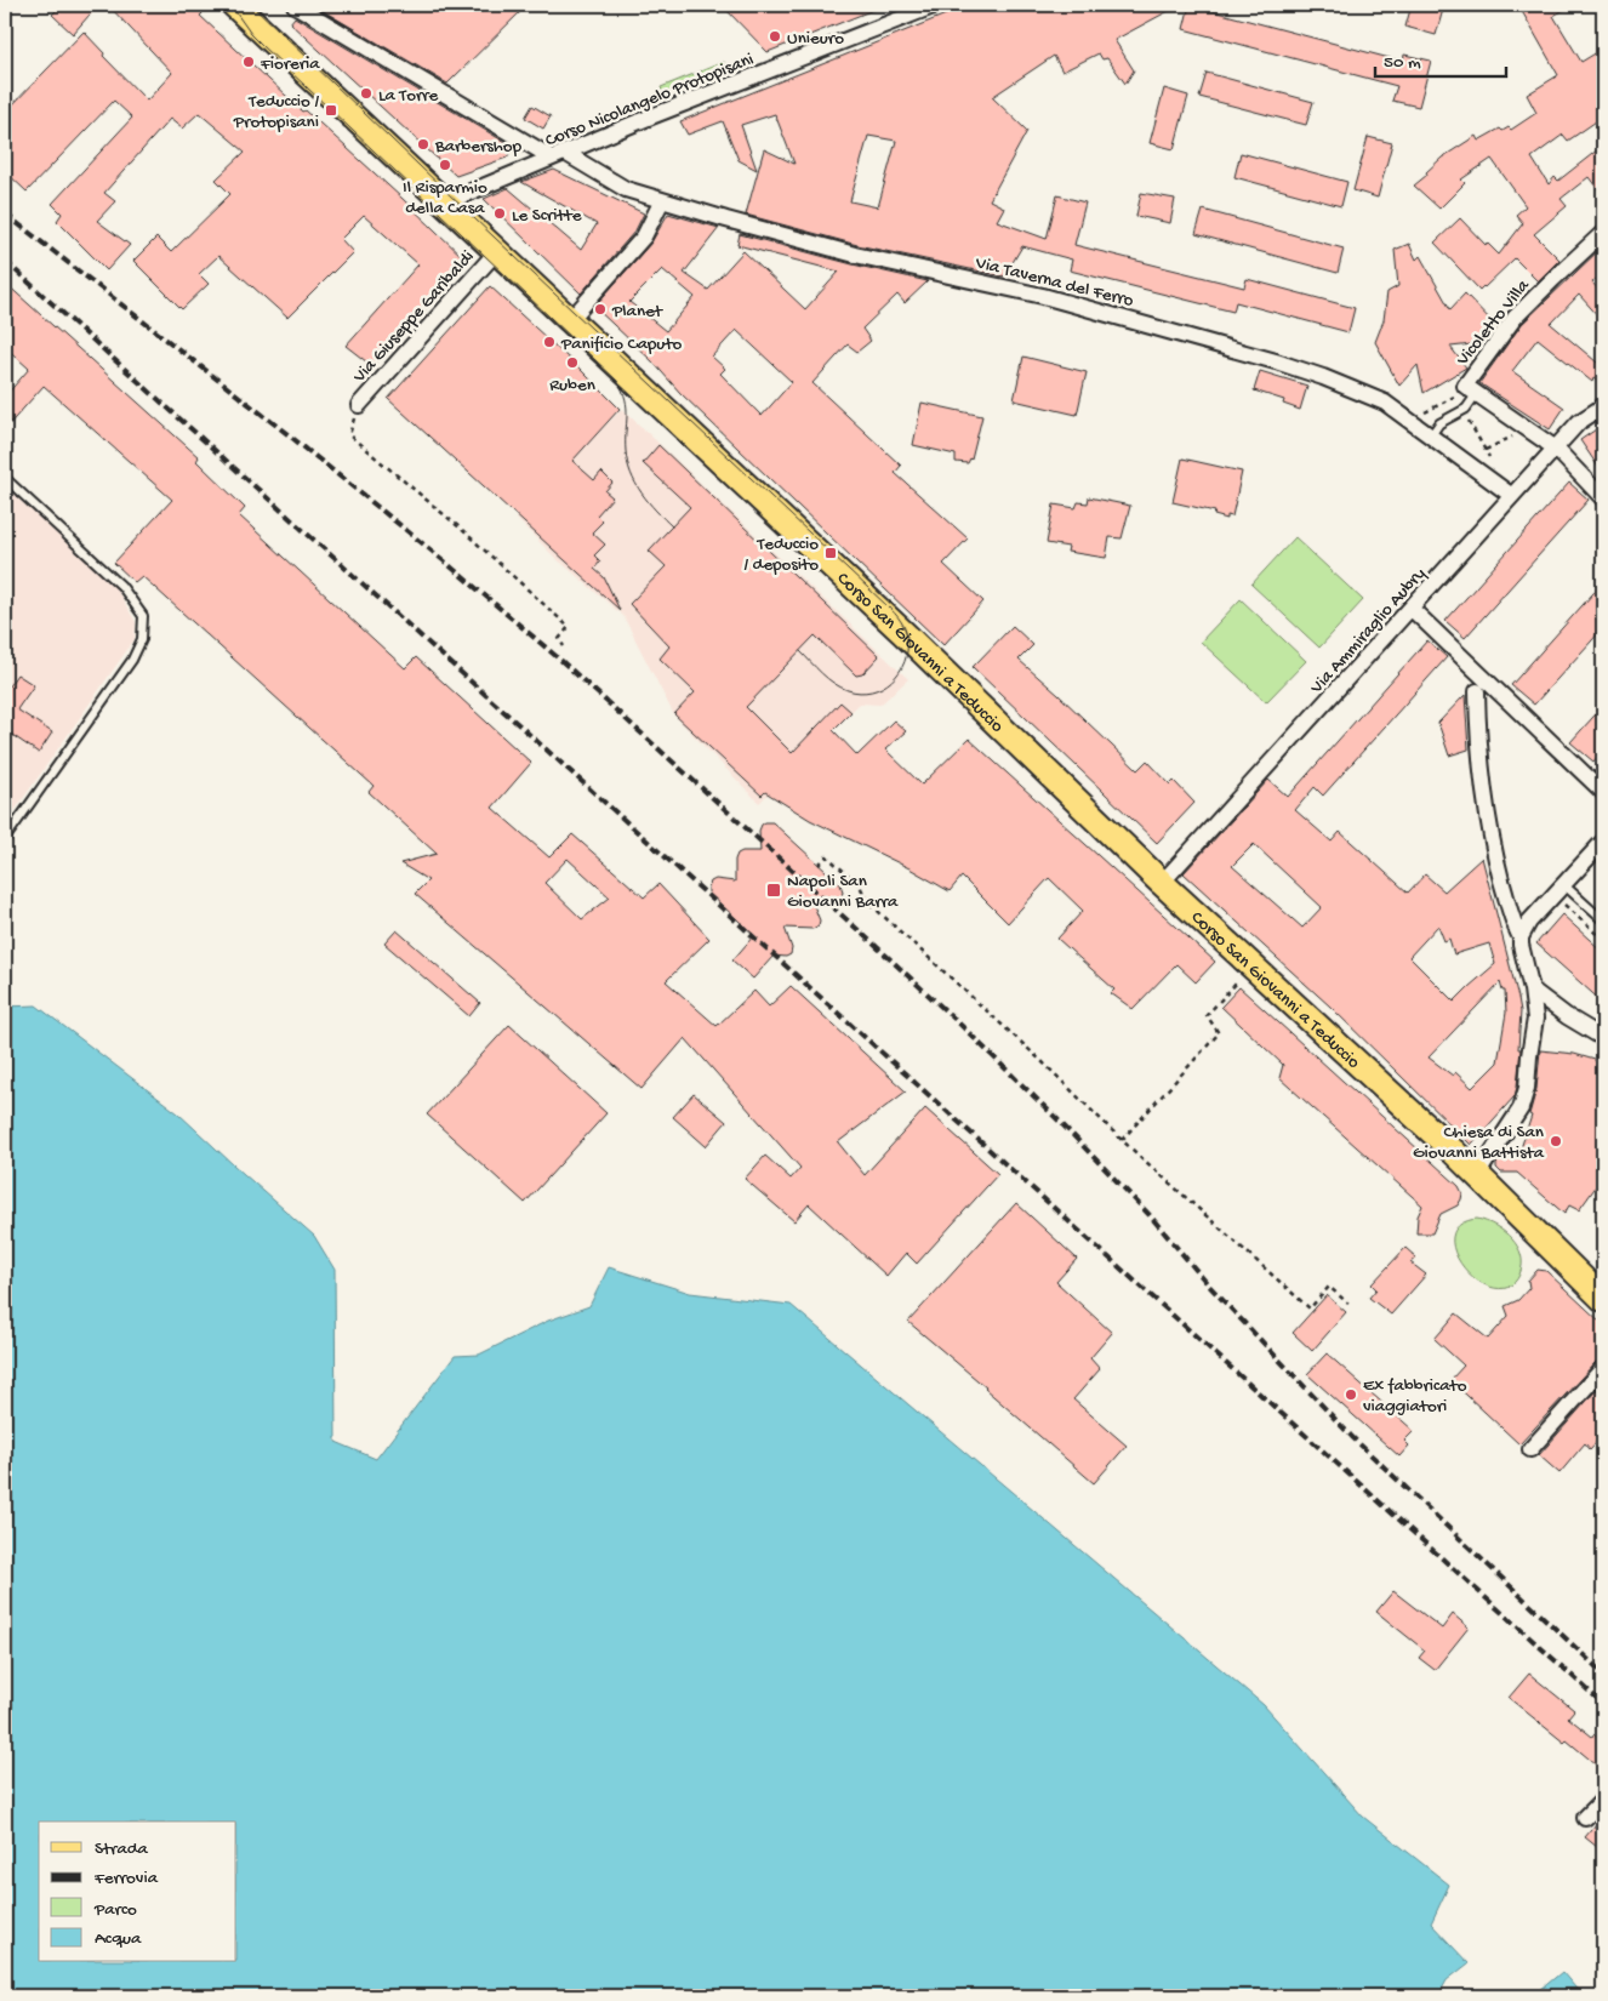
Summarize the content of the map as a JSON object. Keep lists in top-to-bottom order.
{
  "streets": {
    "main road": ["Corso San Giovanni a Teduccio"],
    "street": [
      "Corso Nicolangelo Protopisani",
      "Via Taverna del Ferro",
      "Via Giuseppe Garibaldi",
      "Vicoletto Villa",
      "Via Ammiraglio Aubry"
    ]
  },
  "crossings": [
    ["Corso Nicolangelo Protopisani", "Via Taverna del Ferro"],
    ["Corso Nicolangelo Protopisani", "Corso San Giovanni a Teduccio"],
    ["Via Taverna del Ferro", "Via Ammiraglio Aubry"],
    ["Via Giuseppe Garibaldi", "Corso San Giovanni a Teduccio"],
    ["Vicoletto Villa", "Via Ammiraglio Aubry"],
    ["Via Ammiraglio Aubry", "Corso San Giovanni a Teduccio"]
  ],
  "places": {
    "other": [
      "Unieuro",
      "Fioreria",
      "La Torre",
      "Barbershop",
      "Il Risparmio della Casa",
      "Le Scritte",
      "Planet",
      "Panificio Caputo",
      "Ruben",
      "Chiesa di San Giovanni Battista",
      "Ex fabbricato viaggiatori"
    ],
    "transit": ["Teduccio / Protopisani", "Teduccio / deposito", "Napoli San Giovanni Barra"]
  },
  "legend": [
    "Strada",
    "Ferrovia",
    "Parco",
    "Acqua"
  ],
  "scale_bar": "50 m"
}
